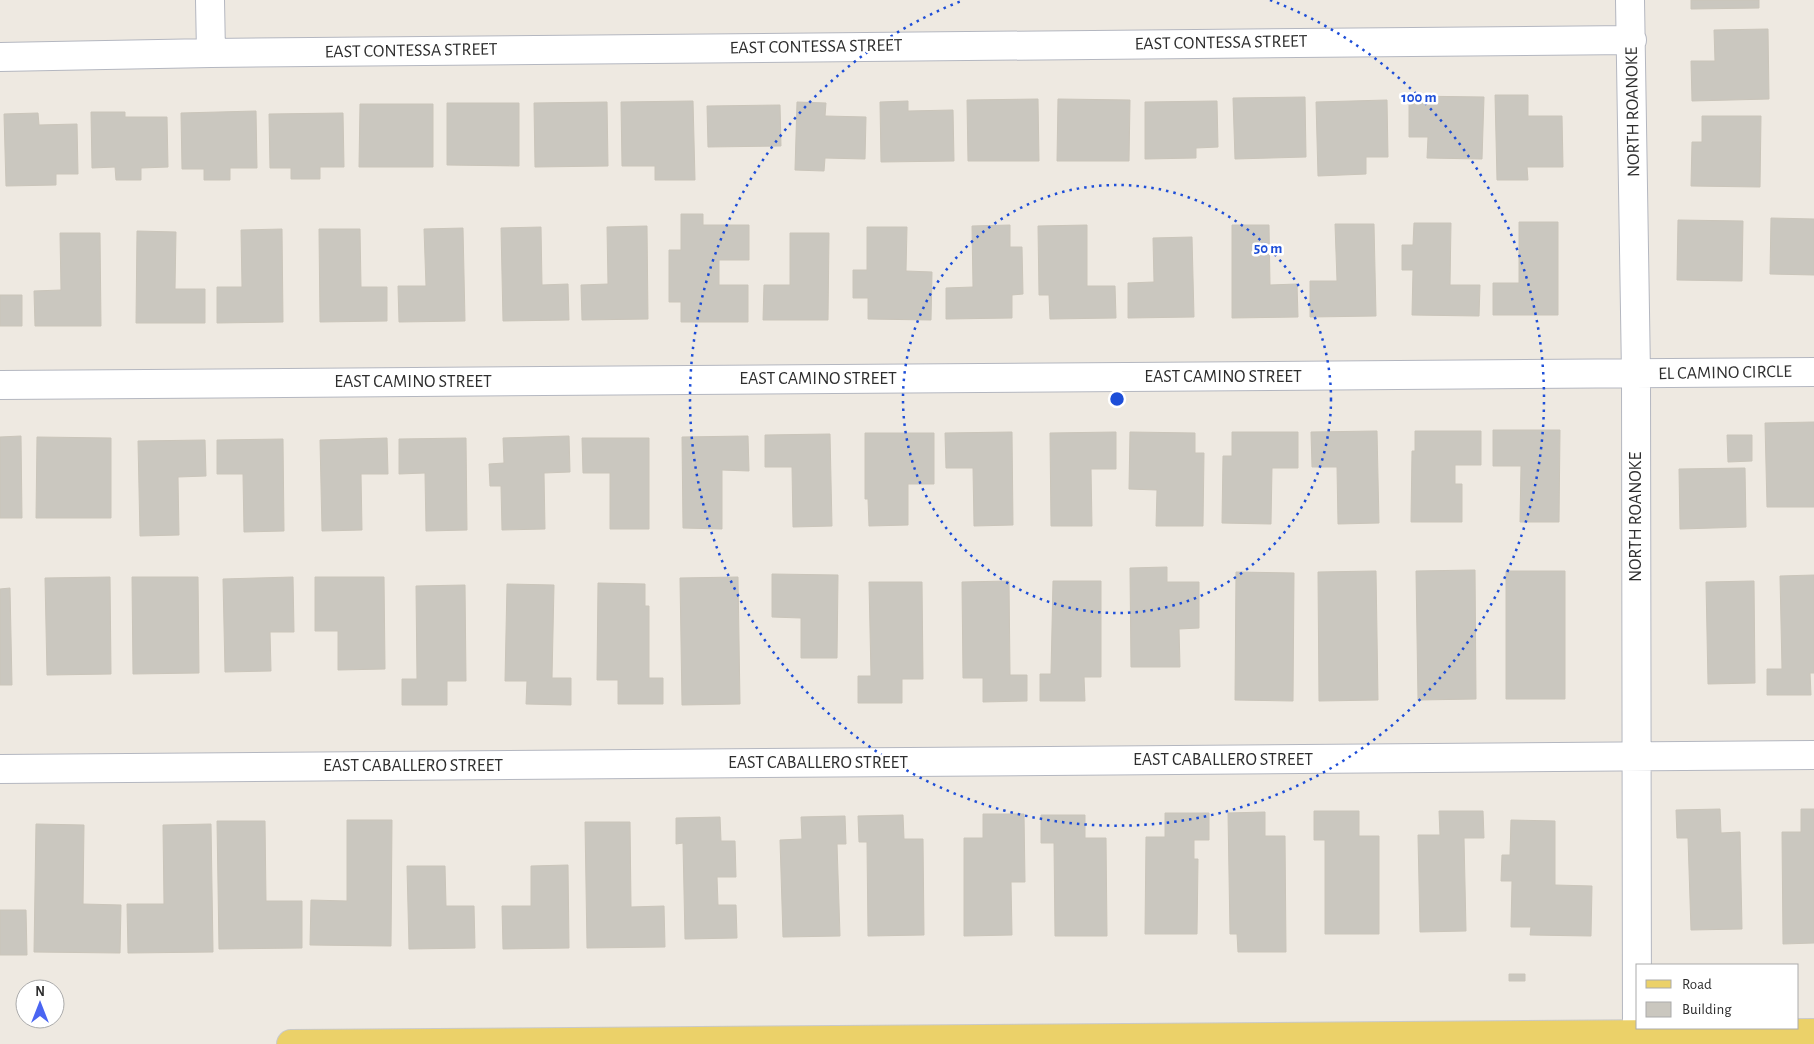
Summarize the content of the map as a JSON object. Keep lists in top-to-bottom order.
{
  "streets": {
    "street": [
      "EAST CONTESSA STREET",
      "NORTH ROANOKE",
      "EL CAMINO CIRCLE",
      "EAST CAMINO STREET",
      "EAST CABALLERO STREET"
    ]
  },
  "crossings": [
    ["EAST CONTESSA STREET", "NORTH ROANOKE"],
    ["NORTH ROANOKE", "EL CAMINO CIRCLE"],
    ["NORTH ROANOKE", "EAST CAMINO STREET"],
    ["NORTH ROANOKE", "EAST CABALLERO STREET"],
    ["EL CAMINO CIRCLE", "EAST CAMINO STREET"]
  ],
  "legend": ["Road", "Building"],
  "north": "top",
  "rings": ["100 m", "50 m"]
}
